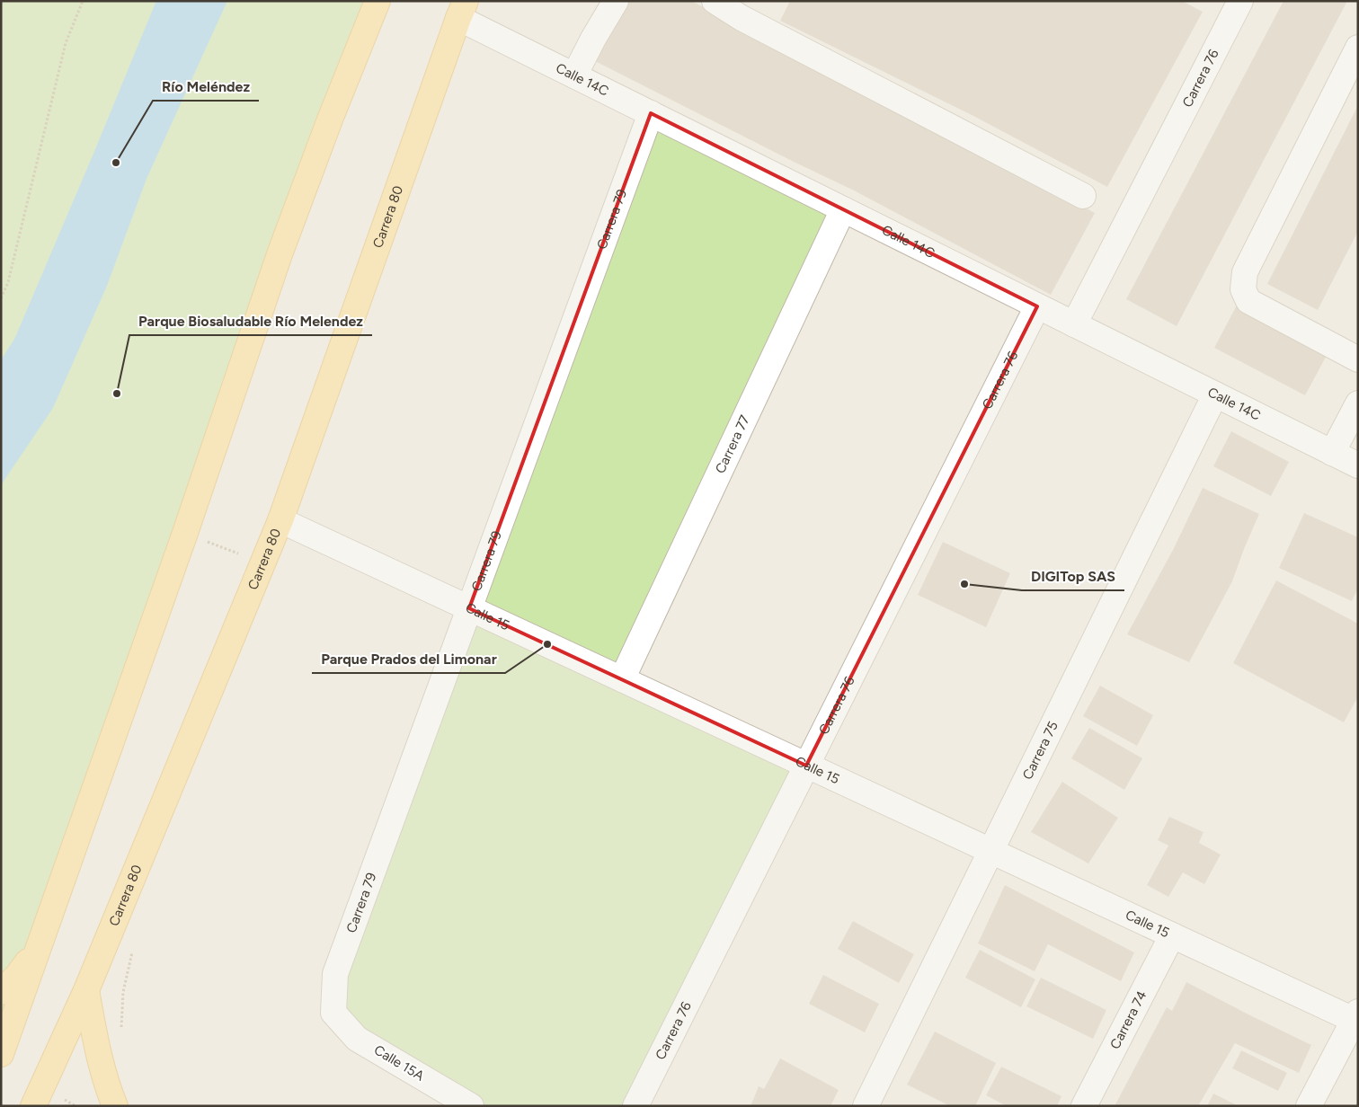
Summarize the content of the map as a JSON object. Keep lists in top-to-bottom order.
{
  "streets": {
    "main road": ["Carrera 80"],
    "street": [
      "Calle 14C",
      "Carrera 76",
      "Carrera 79",
      "Carrera 77",
      "Calle 15",
      "Carrera 75",
      "Carrera 74",
      "Calle 15A"
    ]
  },
  "crossings": [
    ["Calle 14C", "Carrera 76"],
    ["Calle 14C", "Carrera 80"],
    ["Calle 14C", "Carrera 79"],
    ["Calle 14C", "Carrera 77"],
    ["Calle 14C", "Carrera 75"],
    ["Carrera 76", "Calle 15"],
    ["Carrera 80", "Calle 15"],
    ["Carrera 79", "Calle 15"],
    ["Carrera 79", "Calle 15A"],
    ["Carrera 77", "Calle 15"],
    ["Calle 15", "Carrera 75"],
    ["Calle 15", "Carrera 74"]
  ],
  "places": [
    "Río Meléndez",
    "Parque Biosaludable Río Melendez",
    "DIGITop SAS",
    "Parque Prados del Limonar"
  ]
}
